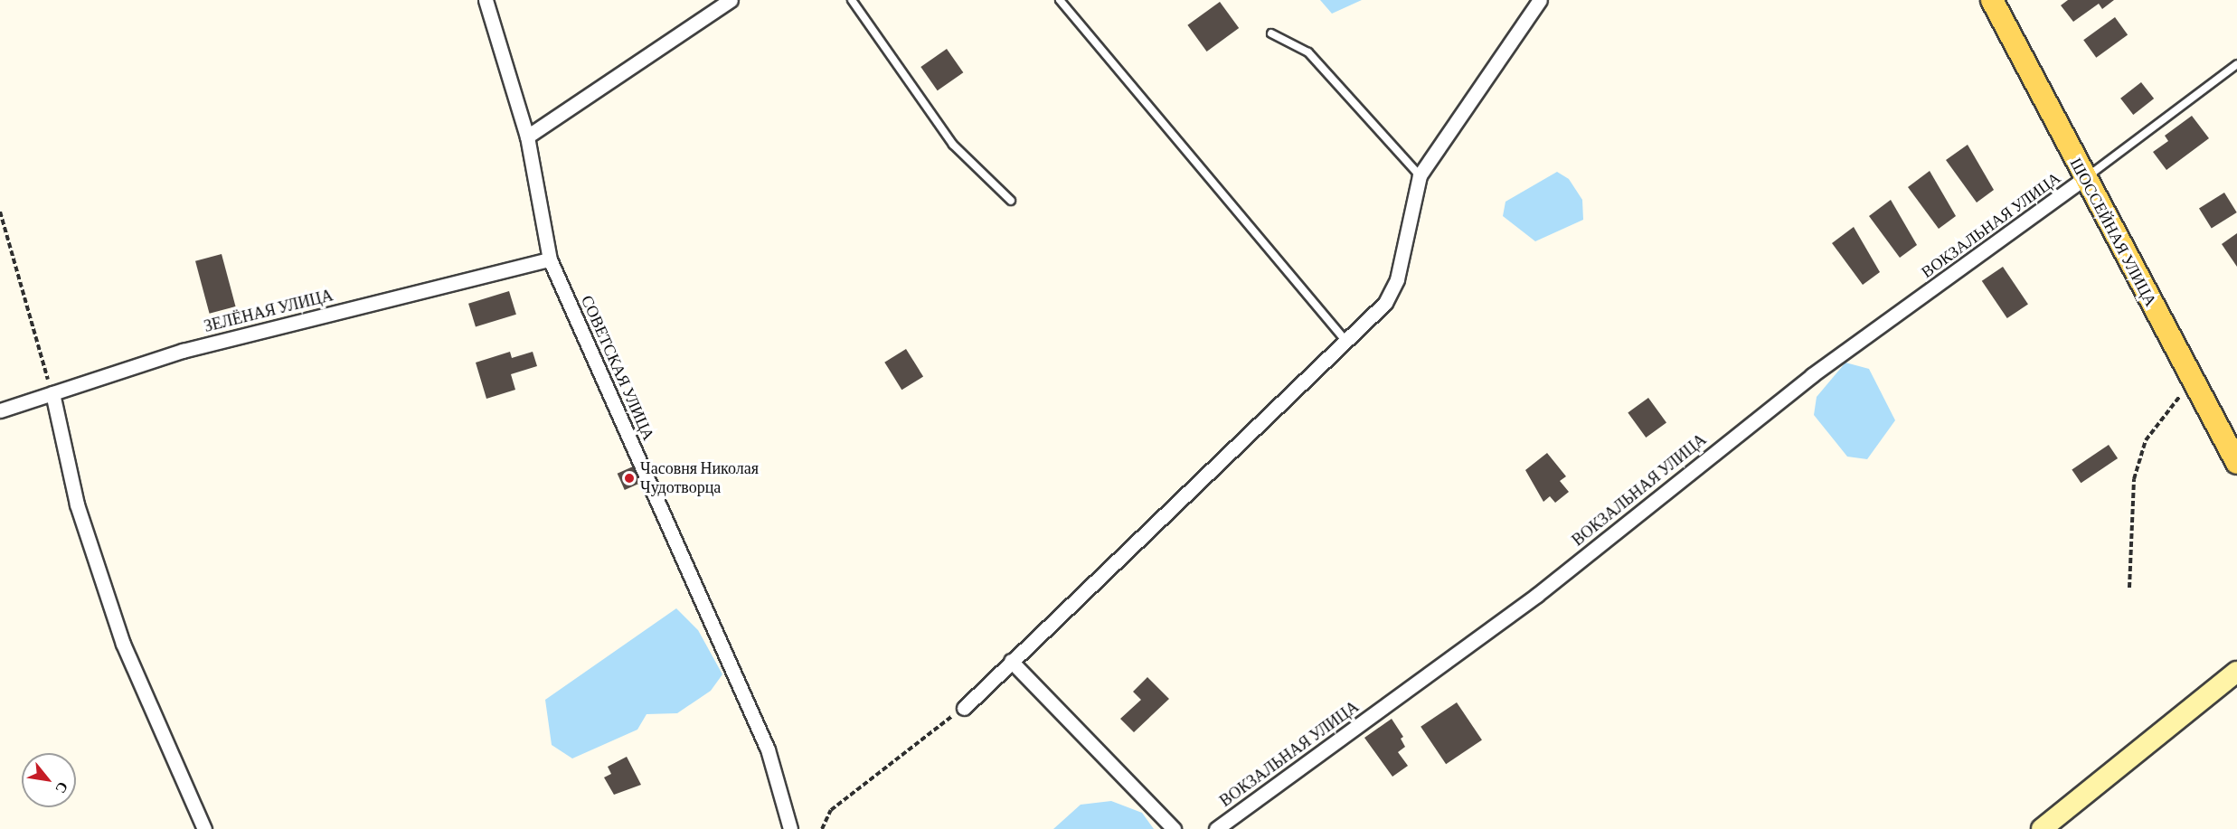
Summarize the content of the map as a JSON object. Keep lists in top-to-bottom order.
{
  "streets": {
    "main road": ["ШОССЕЙНАЯ УЛИЦА"],
    "street": ["ВОКЗАЛЬНАЯ УЛИЦА", "ЗЕЛЁНАЯ УЛИЦА", "СОВЕТСКАЯ УЛИЦА"]
  },
  "crossings": [
    ["ВОКЗАЛЬНАЯ УЛИЦА", "ШОССЕЙНАЯ УЛИЦА"],
    ["ЗЕЛЁНАЯ УЛИЦА", "СОВЕТСКАЯ УЛИЦА"]
  ],
  "places": ["Часовня Николая Чудотворца"],
  "north": "bottom right"
}
